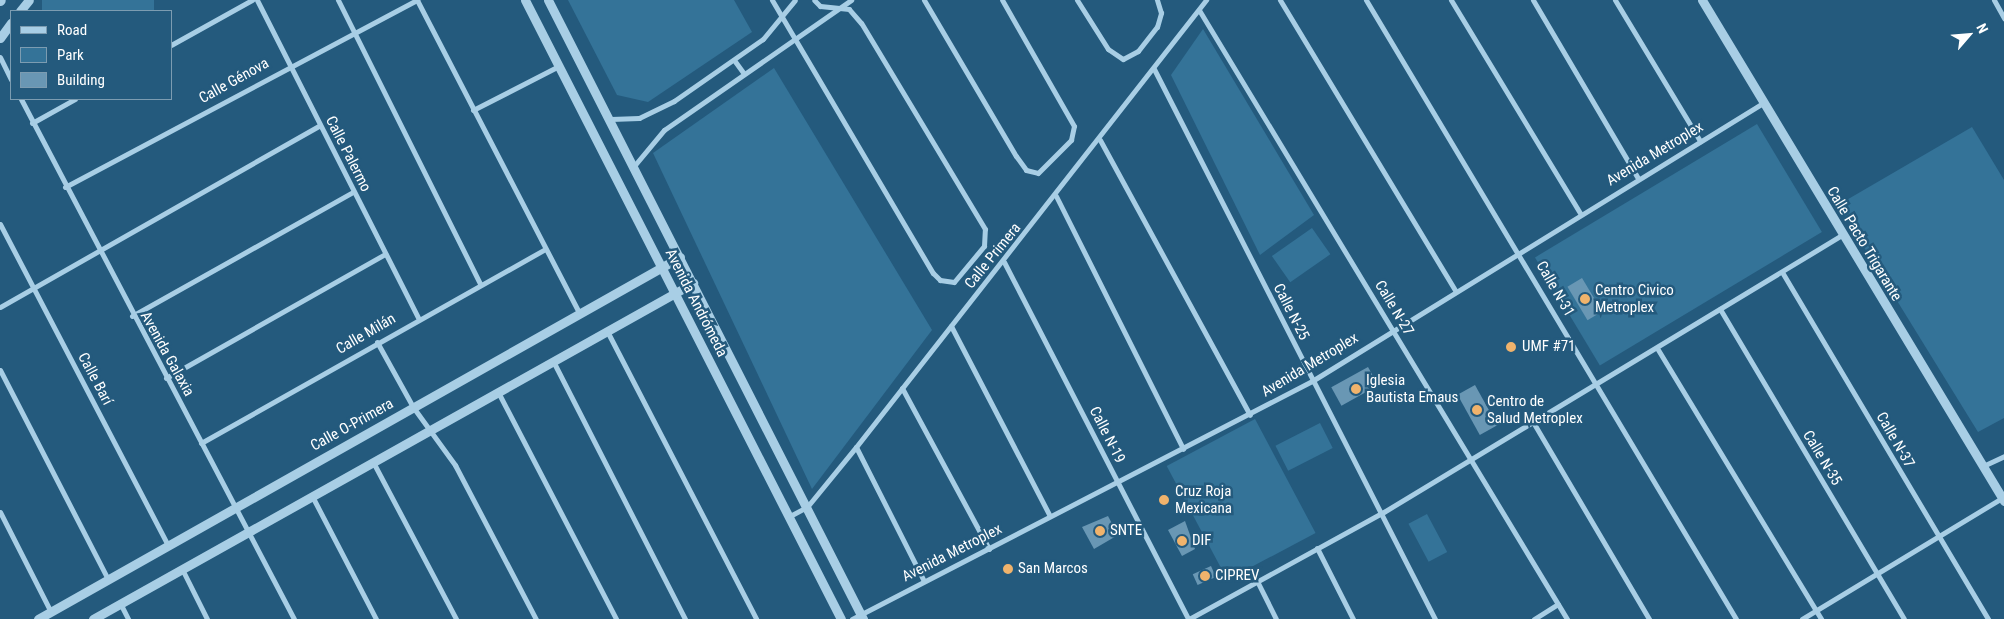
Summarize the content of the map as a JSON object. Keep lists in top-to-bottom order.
{
  "streets": {
    "street": [
      "Calle Génova",
      "Calle Palermo",
      "Avenida Metroplex",
      "Calle Pacto Trigarante",
      "Calle Primera",
      "Calle N-31",
      "Avenida Andrómeda",
      "Calle N-27",
      "Calle N-25",
      "Calle Milán",
      "Avenida Galaxia",
      "Calle Barí",
      "Calle O-Primera",
      "Calle N-19",
      "Calle N-37",
      "Calle N-35"
    ]
  },
  "crossings": [
    ["Calle Génova", "Calle Palermo"],
    ["Calle Génova", "Avenida Galaxia"],
    ["Calle Palermo", "Calle Milán"],
    ["Avenida Metroplex", "Calle Pacto Trigarante"],
    ["Avenida Metroplex", "Calle N-31"],
    ["Avenida Metroplex", "Avenida Andrómeda"],
    ["Avenida Metroplex", "Calle N-27"],
    ["Avenida Metroplex", "Calle N-25"],
    ["Avenida Metroplex", "Calle N-19"],
    ["Calle Primera", "Avenida Andrómeda"],
    ["Calle Primera", "Calle N-27"],
    ["Calle Primera", "Calle N-25"],
    ["Calle Primera", "Calle N-19"],
    ["Avenida Andrómeda", "Calle O-Primera"],
    ["Calle Milán", "Avenida Galaxia"],
    ["Avenida Galaxia", "Calle O-Primera"],
    ["Calle Barí", "Calle O-Primera"]
  ],
  "places": [
    "Centro Civico Metroplex",
    "UMF #71",
    "Iglesia Bautista Emaus",
    "Centro de Salud Metroplex",
    "Cruz Roja Mexicana",
    "SNTE",
    "DIF",
    "San Marcos",
    "CIPREV"
  ],
  "legend": ["Road", "Park", "Building"],
  "north": "top right"
}
